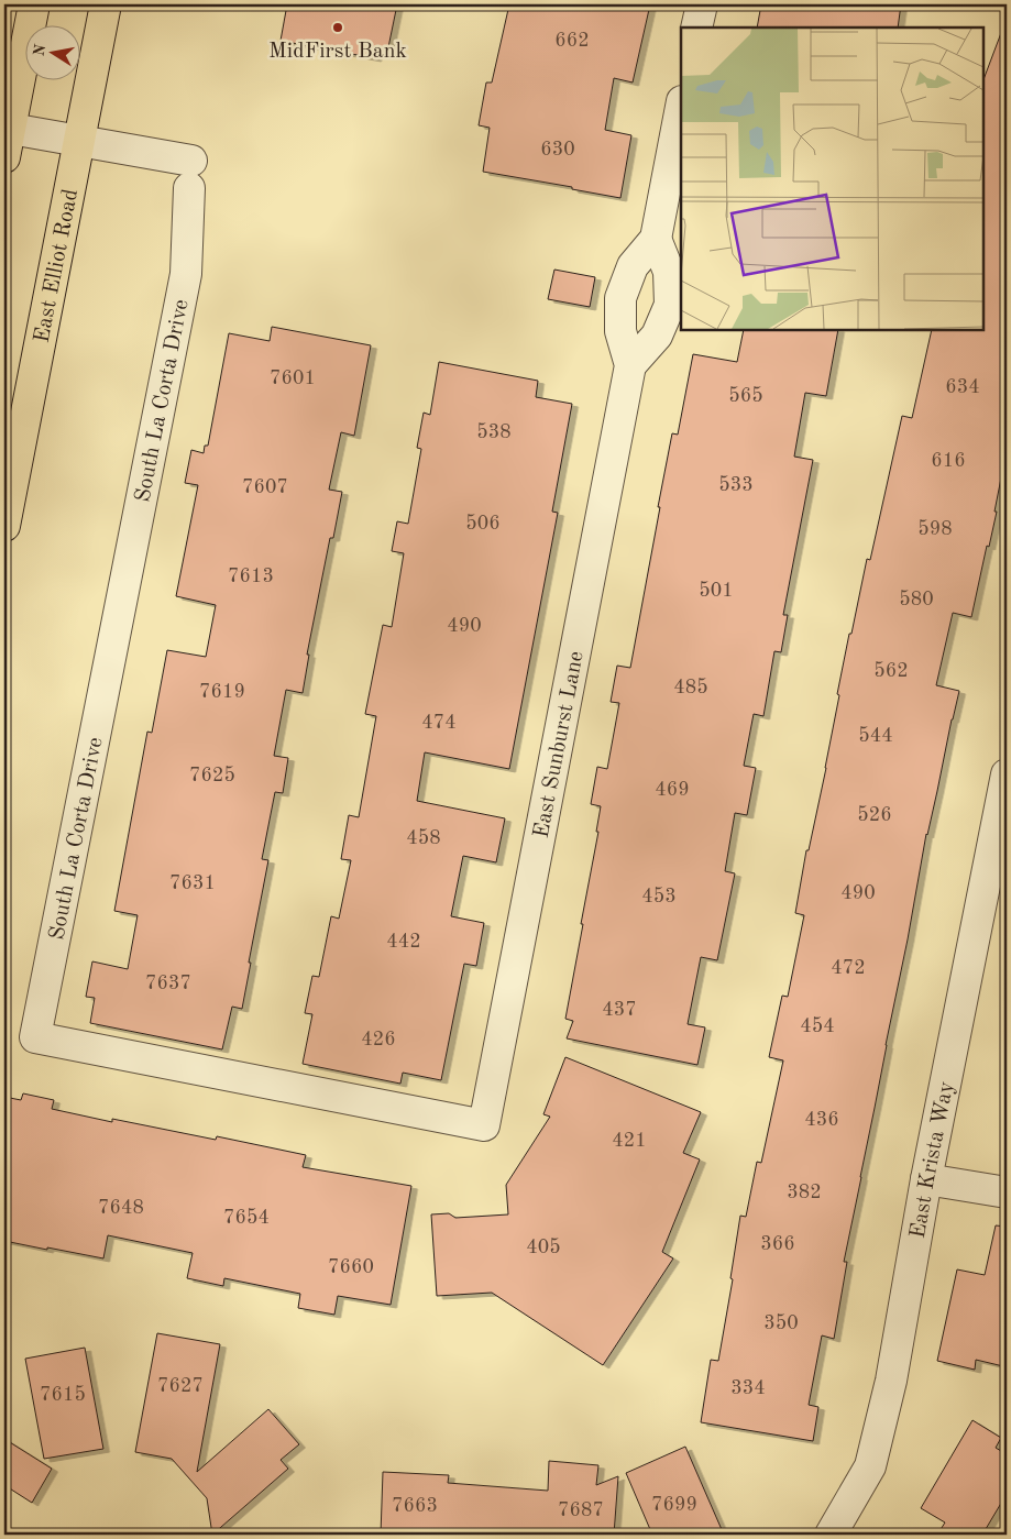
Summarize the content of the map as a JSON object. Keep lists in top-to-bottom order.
{
  "streets": {
    "main road": ["East Elliot Road"],
    "street": ["South La Corta Drive", "East Sunburst Lane", "East Krista Way"]
  },
  "crossings": [
    ["East Elliot Road", "South La Corta Drive"],
    ["South La Corta Drive", "East Sunburst Lane"]
  ],
  "places": ["MidFirst Bank"],
  "house_numbers": [
    "662",
    "630",
    "7601",
    "634",
    "565",
    "538",
    "616",
    "533",
    "7607",
    "506",
    "598",
    "7613",
    "501",
    "580",
    "490",
    "562",
    "485",
    "7619",
    "474",
    "544",
    "7625",
    "469",
    "526",
    "458",
    "7631",
    "490",
    "453",
    "442",
    "472",
    "7637",
    "437",
    "454",
    "426",
    "436",
    "421",
    "382",
    "7648",
    "7654",
    "366",
    "405",
    "7660",
    "350",
    "7627",
    "334",
    "7615",
    "7699",
    "7663",
    "7687"
  ],
  "north": "left"
}
